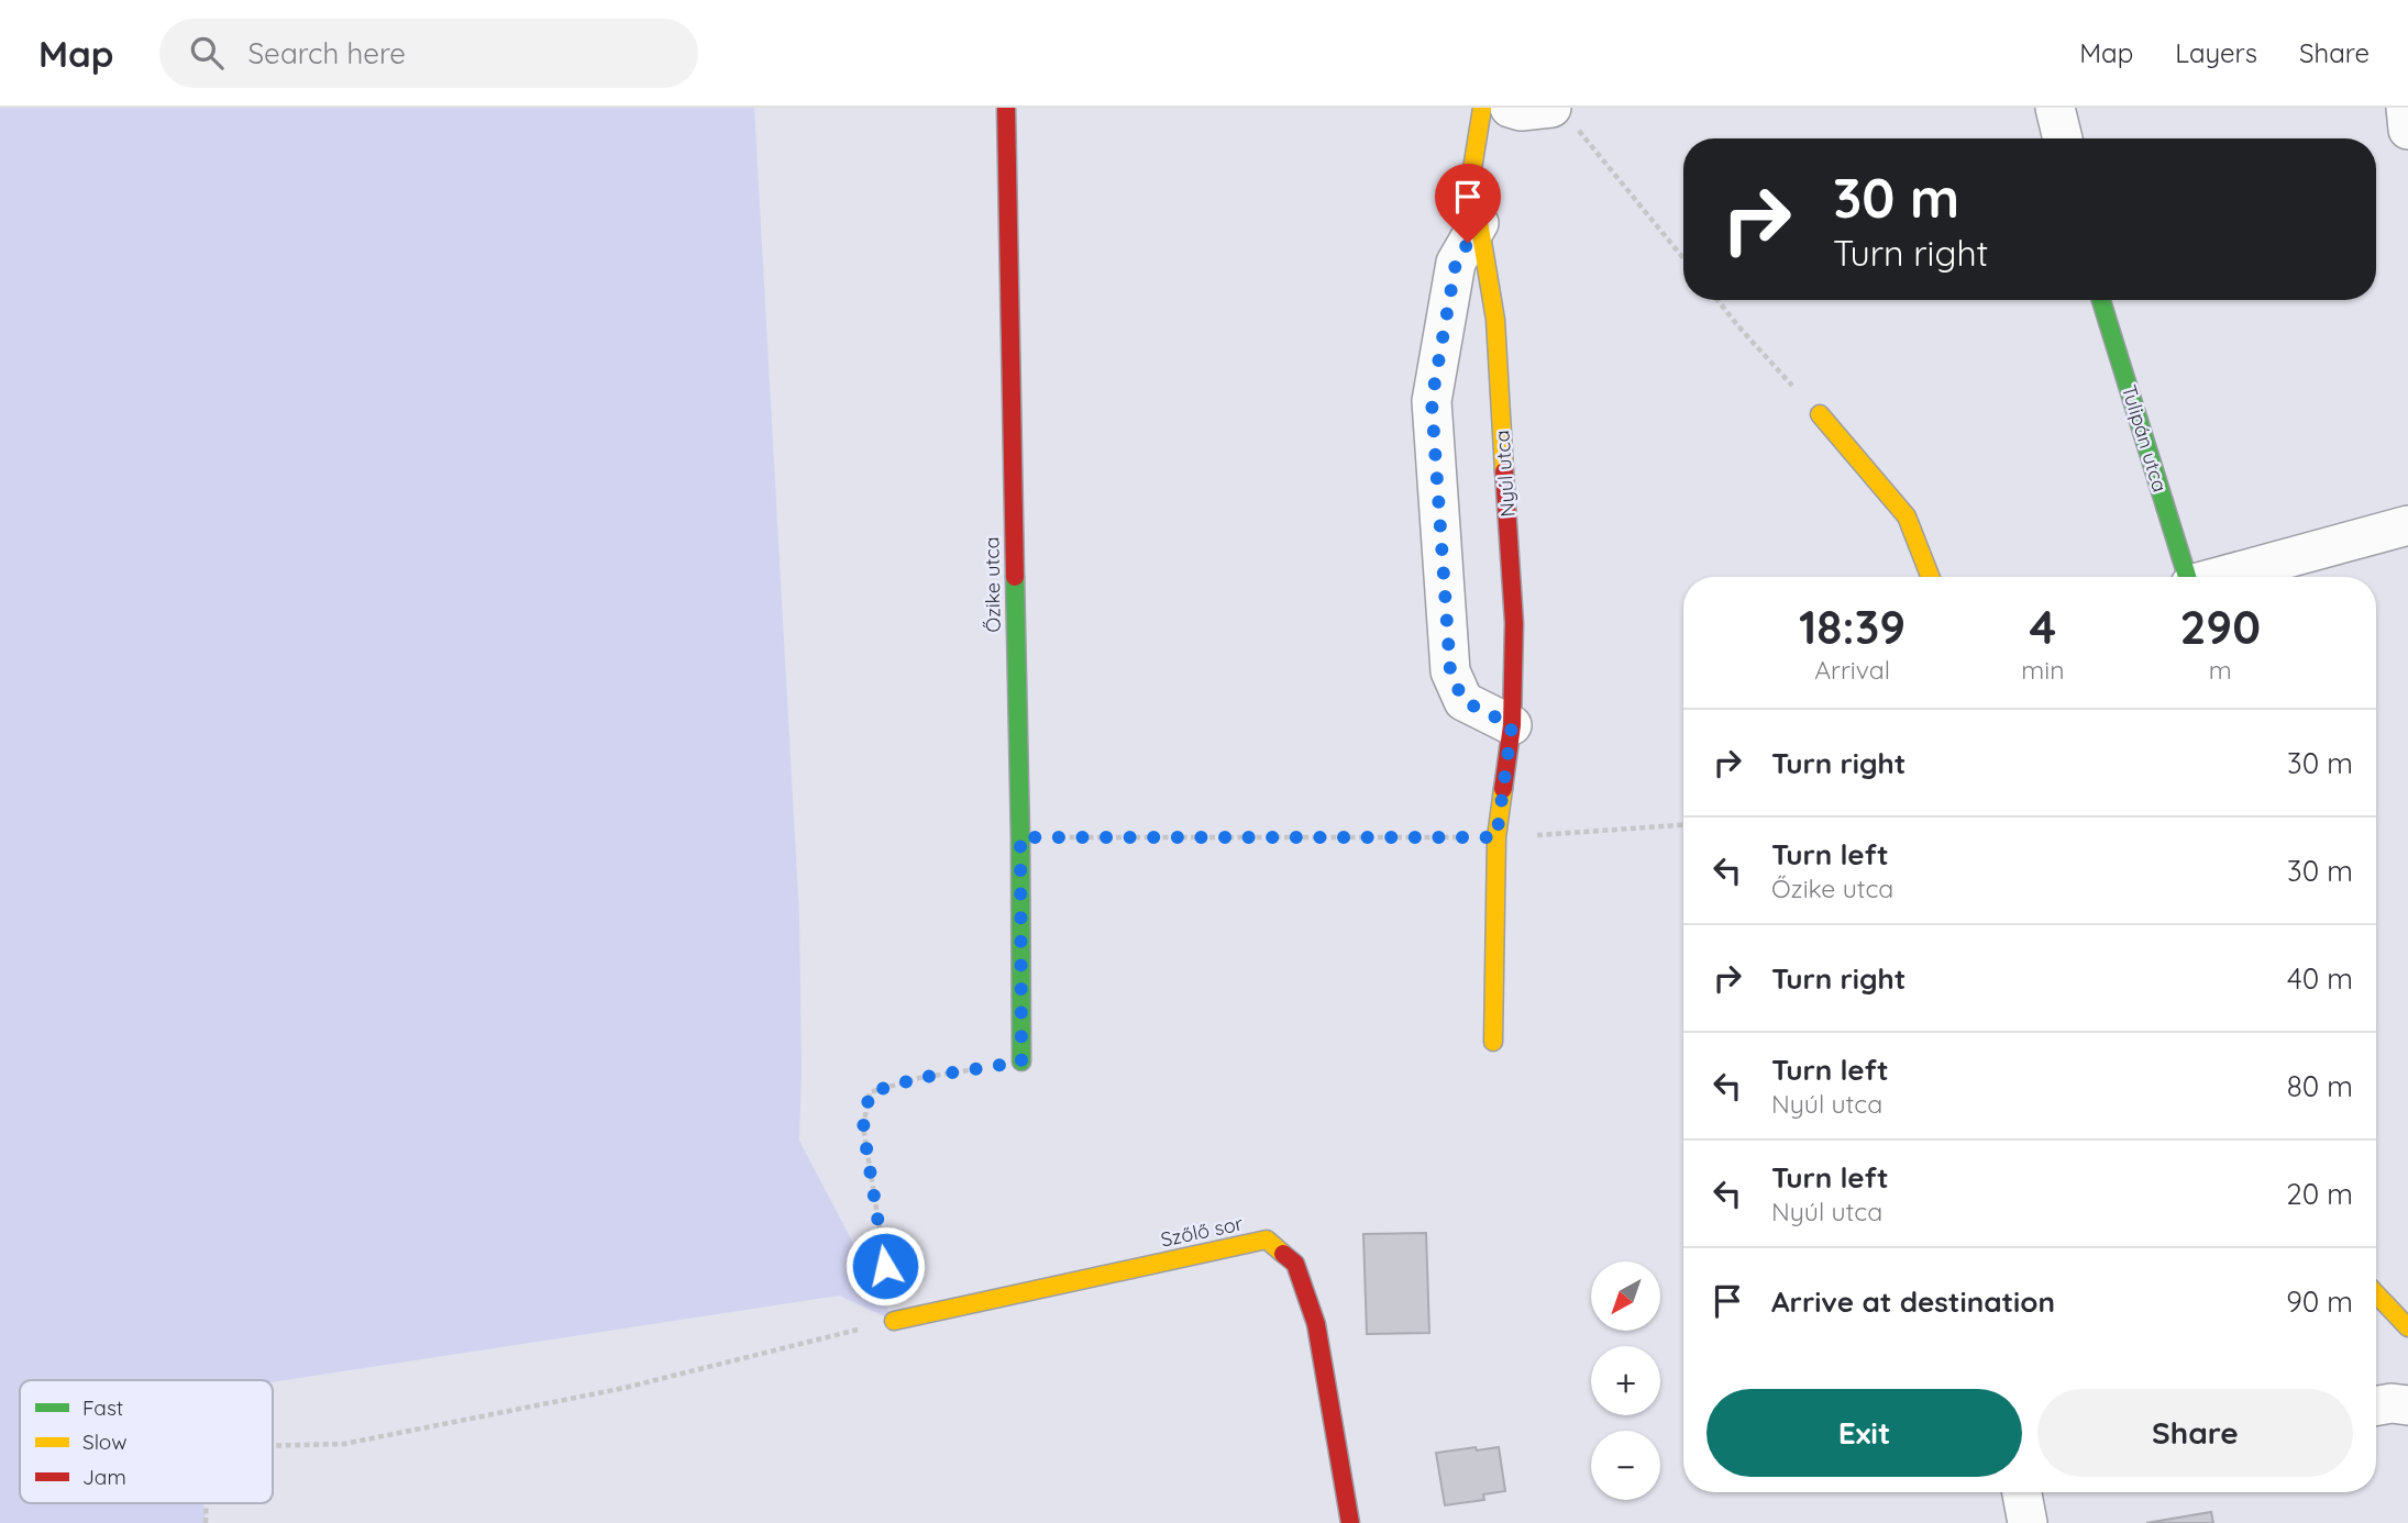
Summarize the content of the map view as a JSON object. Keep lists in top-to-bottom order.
{
  "streets": {
    "street": [
      "Tulipán utca",
      "Nyúl utca",
      "Őzike utca",
      "Szőlő sor"
    ]
  },
  "legend": ["Fast", "Slow", "Jam"],
  "north": "bottom left",
  "page": {
    "header": "Map",
    "search": "Search here",
    "nav": ["Map", "Layers", "Share"],
    "turn": ["30 m", "Turn right"],
    "eta": [
      "18:39",
      "Arrival",
      "4",
      "min",
      "290",
      "m"
    ],
    "list": [
      {
        "name": "Turn right",
        "value": "30 m"
      },
      {
        "name": "Turn left",
        "note": "Őzike utca",
        "value": "30 m"
      },
      {
        "name": "Turn right",
        "value": "40 m"
      },
      {
        "name": "Turn left",
        "note": "Nyúl utca",
        "value": "80 m"
      },
      {
        "name": "Turn left",
        "note": "Nyúl utca",
        "value": "20 m"
      },
      {
        "name": "Arrive at destination",
        "value": "90 m"
      }
    ],
    "map_buttons": ["+", "−"],
    "buttons": ["Exit", "Share"]
  }
}
